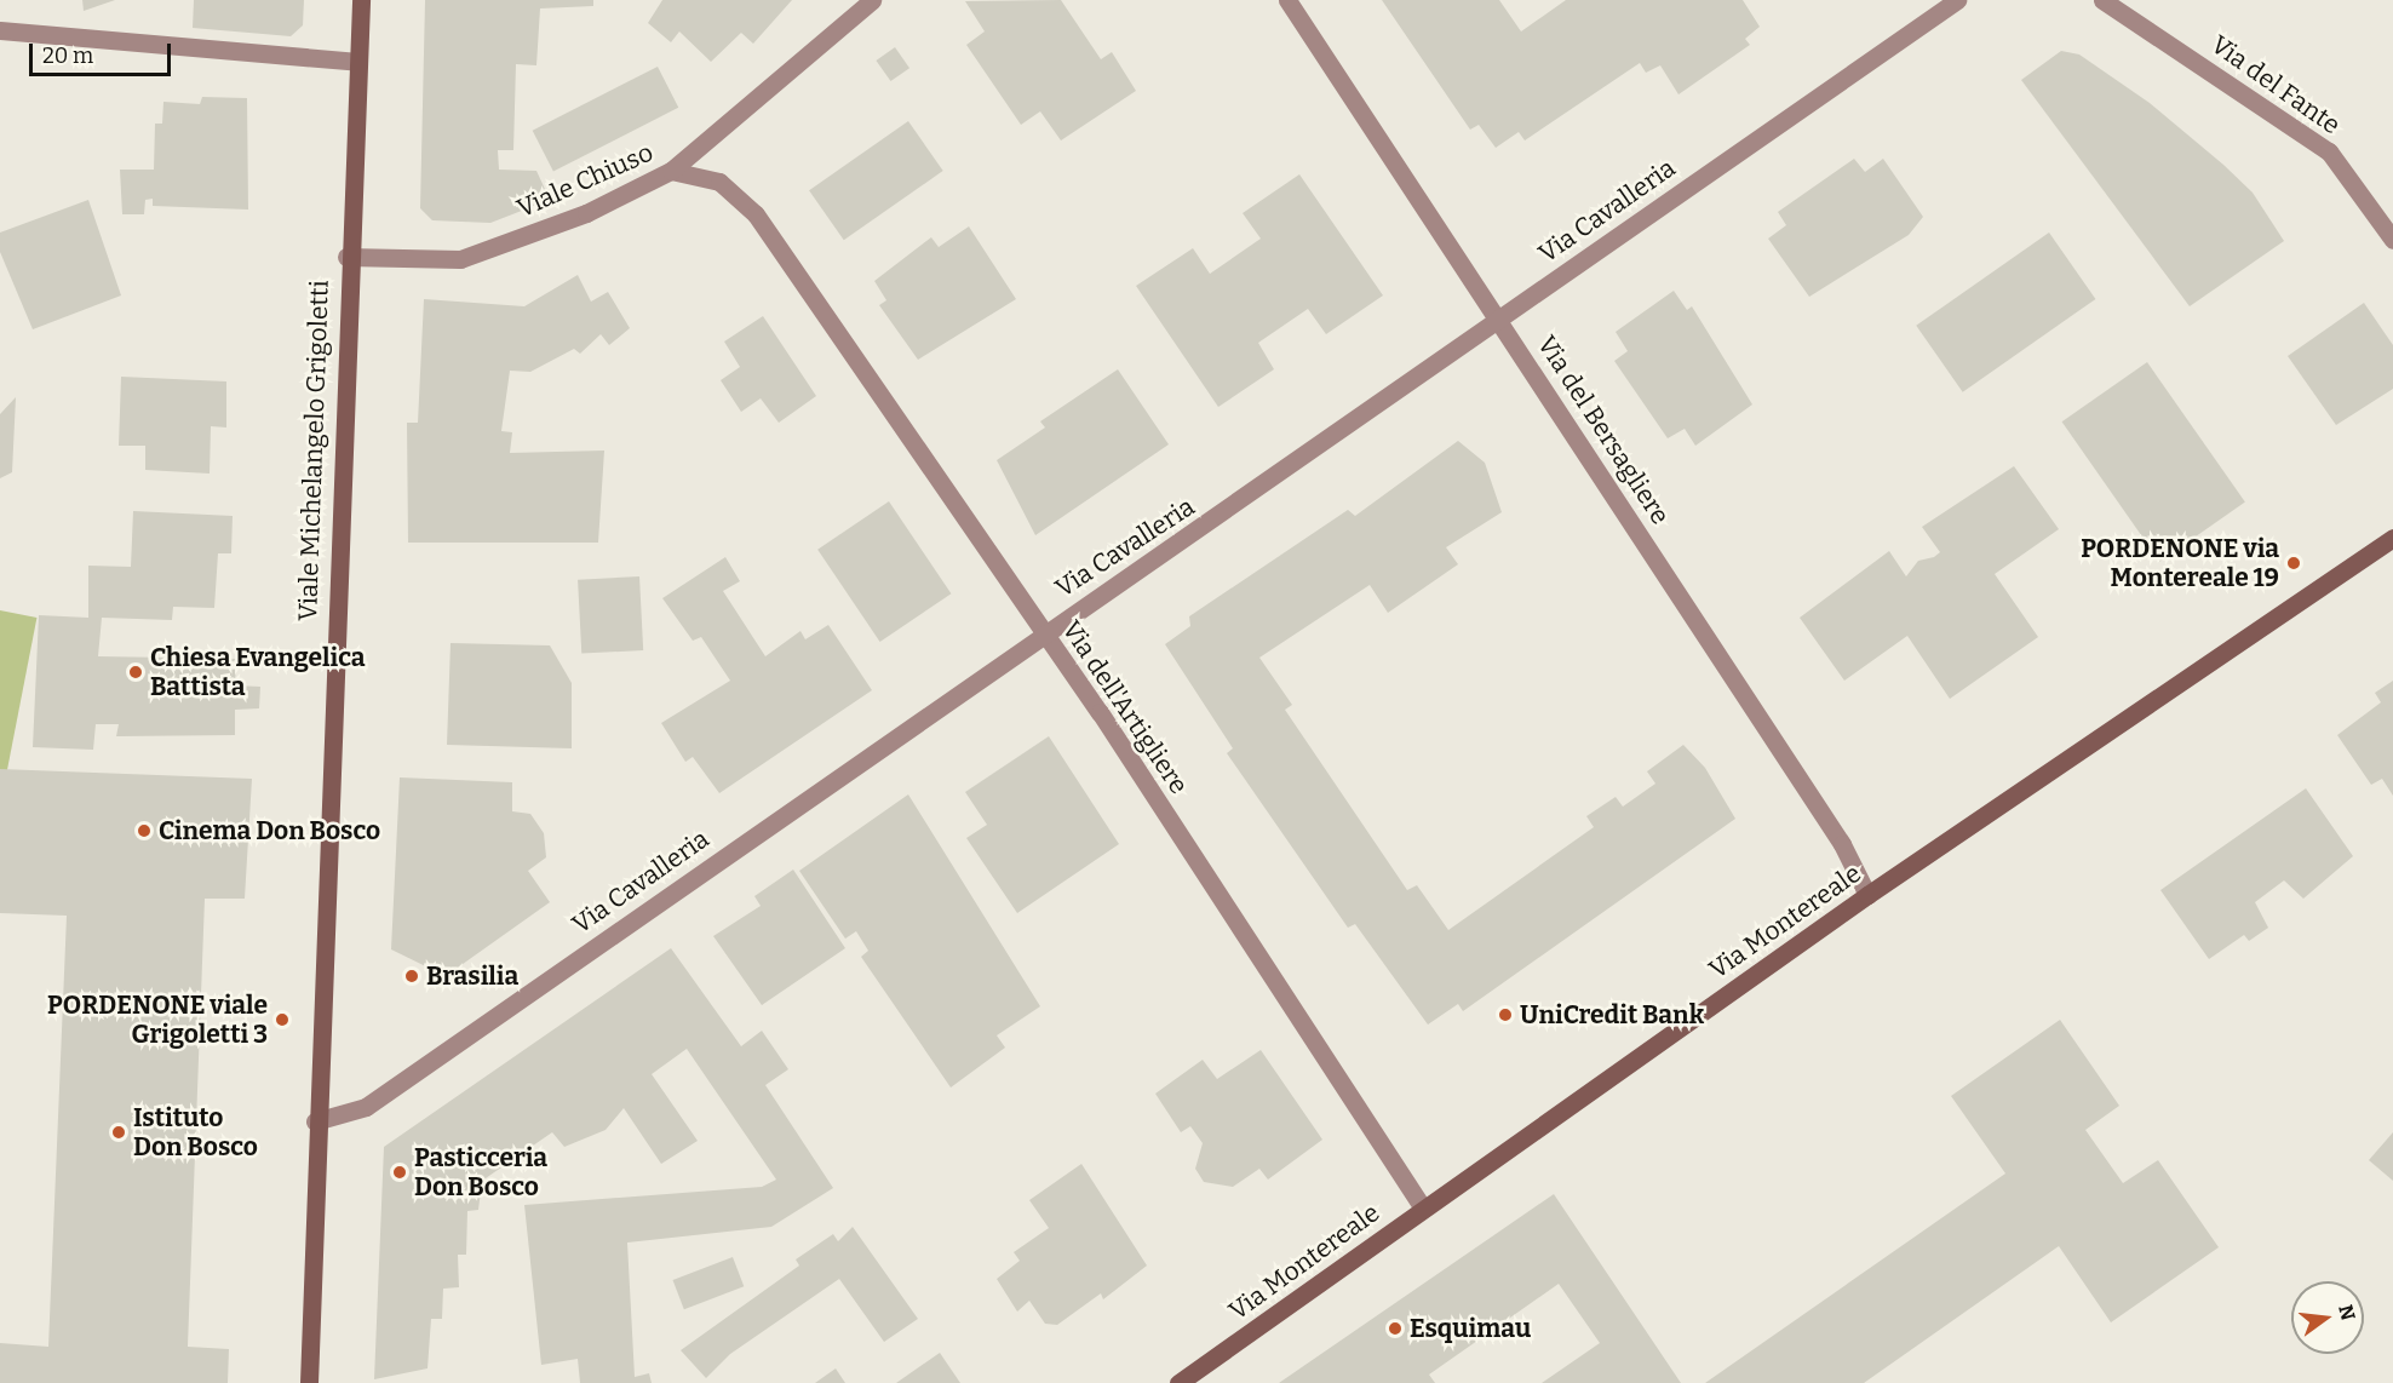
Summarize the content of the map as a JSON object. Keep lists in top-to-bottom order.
{
  "streets": {
    "main road": ["Viale Michelangelo Grigoletti", "Via Montereale"],
    "street": [
      "Via del Fante",
      "Viale Chiuso",
      "Via Cavalleria",
      "Via del Bersagliere",
      "Via dell'Artigliere"
    ]
  },
  "crossings": [
    ["Viale Chiuso", "Viale Michelangelo Grigoletti"],
    ["Viale Chiuso", "Via dell'Artigliere"],
    ["Via Cavalleria", "Via del Bersagliere"],
    ["Via Cavalleria", "Viale Michelangelo Grigoletti"],
    ["Via Cavalleria", "Via dell'Artigliere"],
    ["Via del Bersagliere", "Via Montereale"],
    ["Via dell'Artigliere", "Via Montereale"]
  ],
  "places": [
    "PORDENONE via Montereale 19",
    "Chiesa Evangelica Battista",
    "Cinema Don Bosco",
    "Brasilia",
    "UniCredit Bank",
    "PORDENONE viale Grigoletti 3",
    "Istituto Don Bosco",
    "Pasticceria Don Bosco",
    "Esquimau"
  ],
  "scale_bar": "20 m",
  "north": "right"
}
